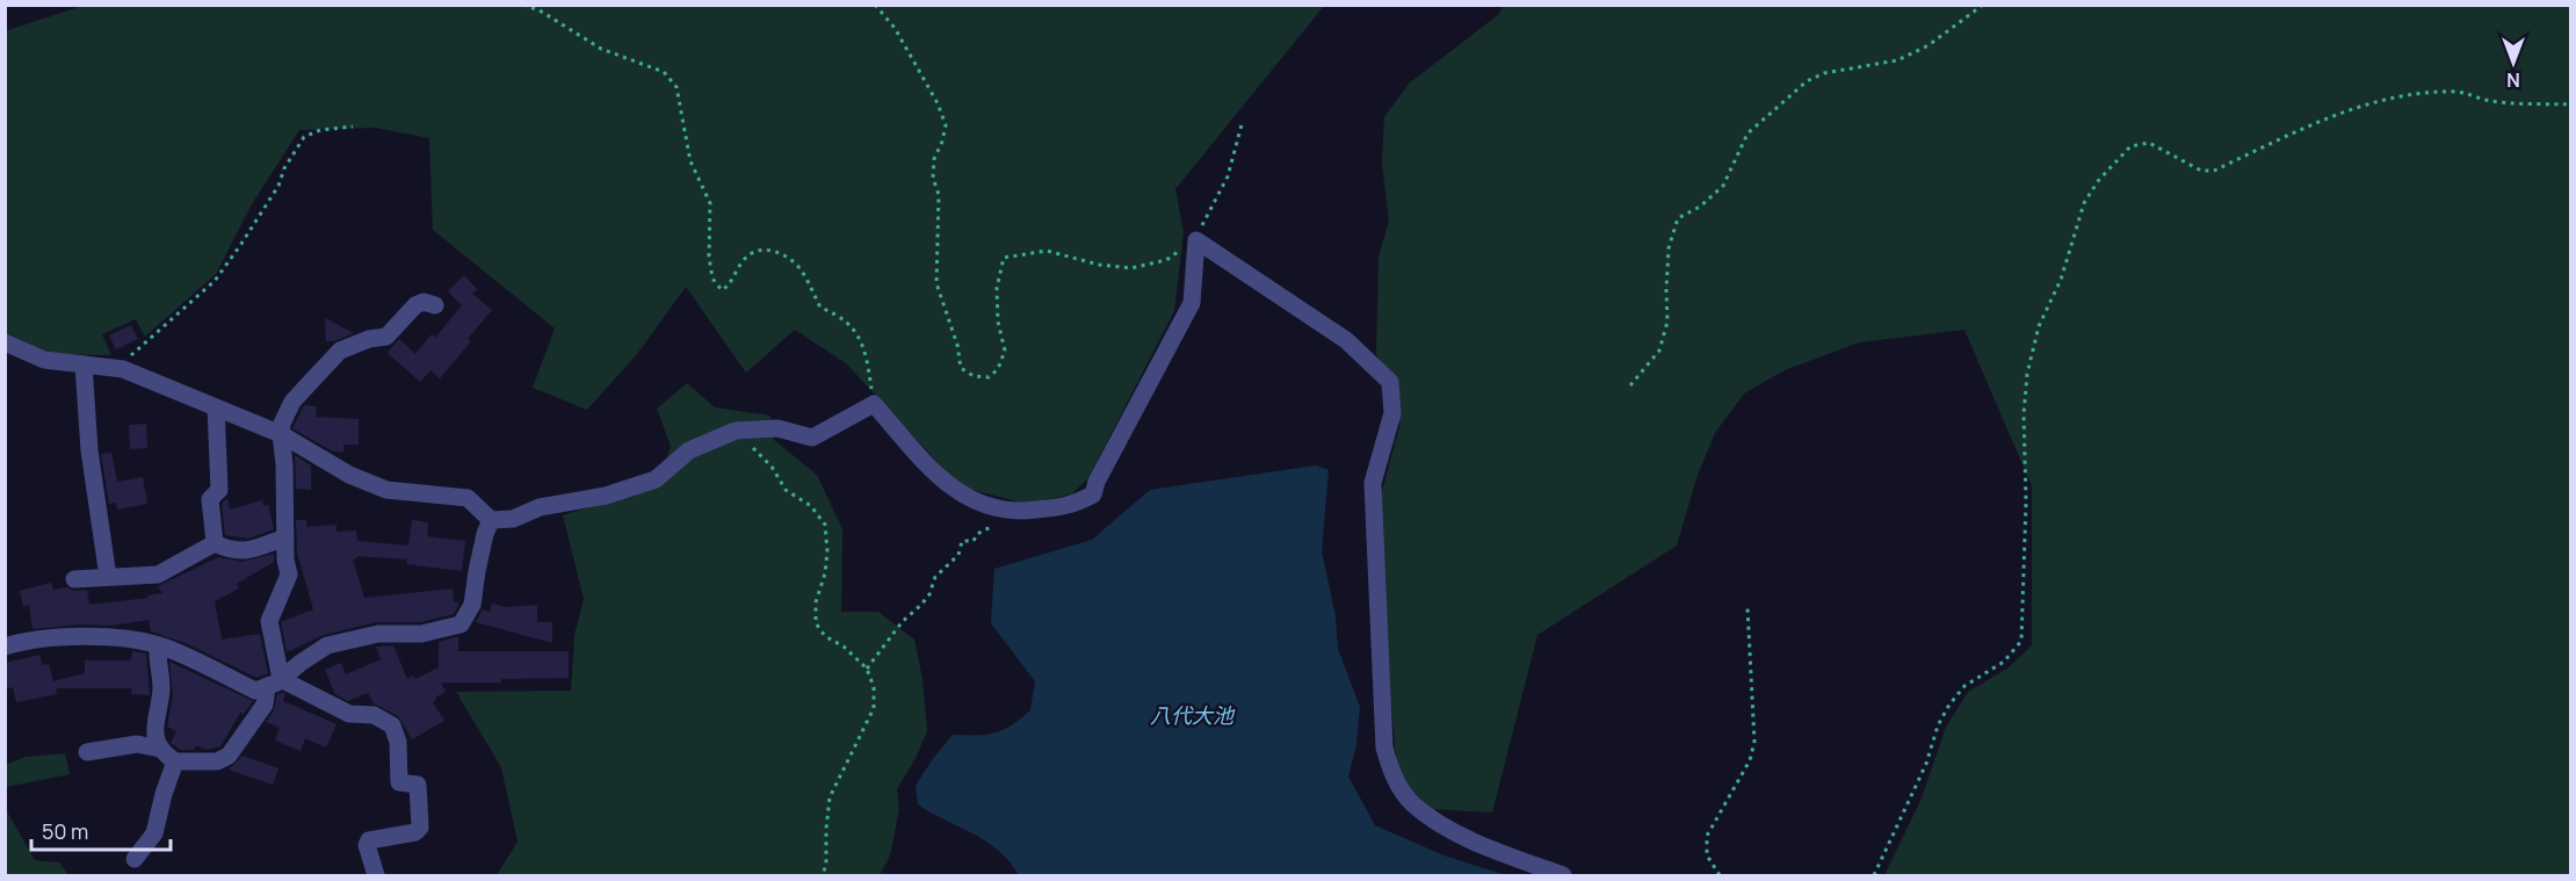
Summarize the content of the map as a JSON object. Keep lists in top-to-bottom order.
{
  "water": ["八代大池"],
  "scale_bar": "50 m",
  "north": "bottom"
}
